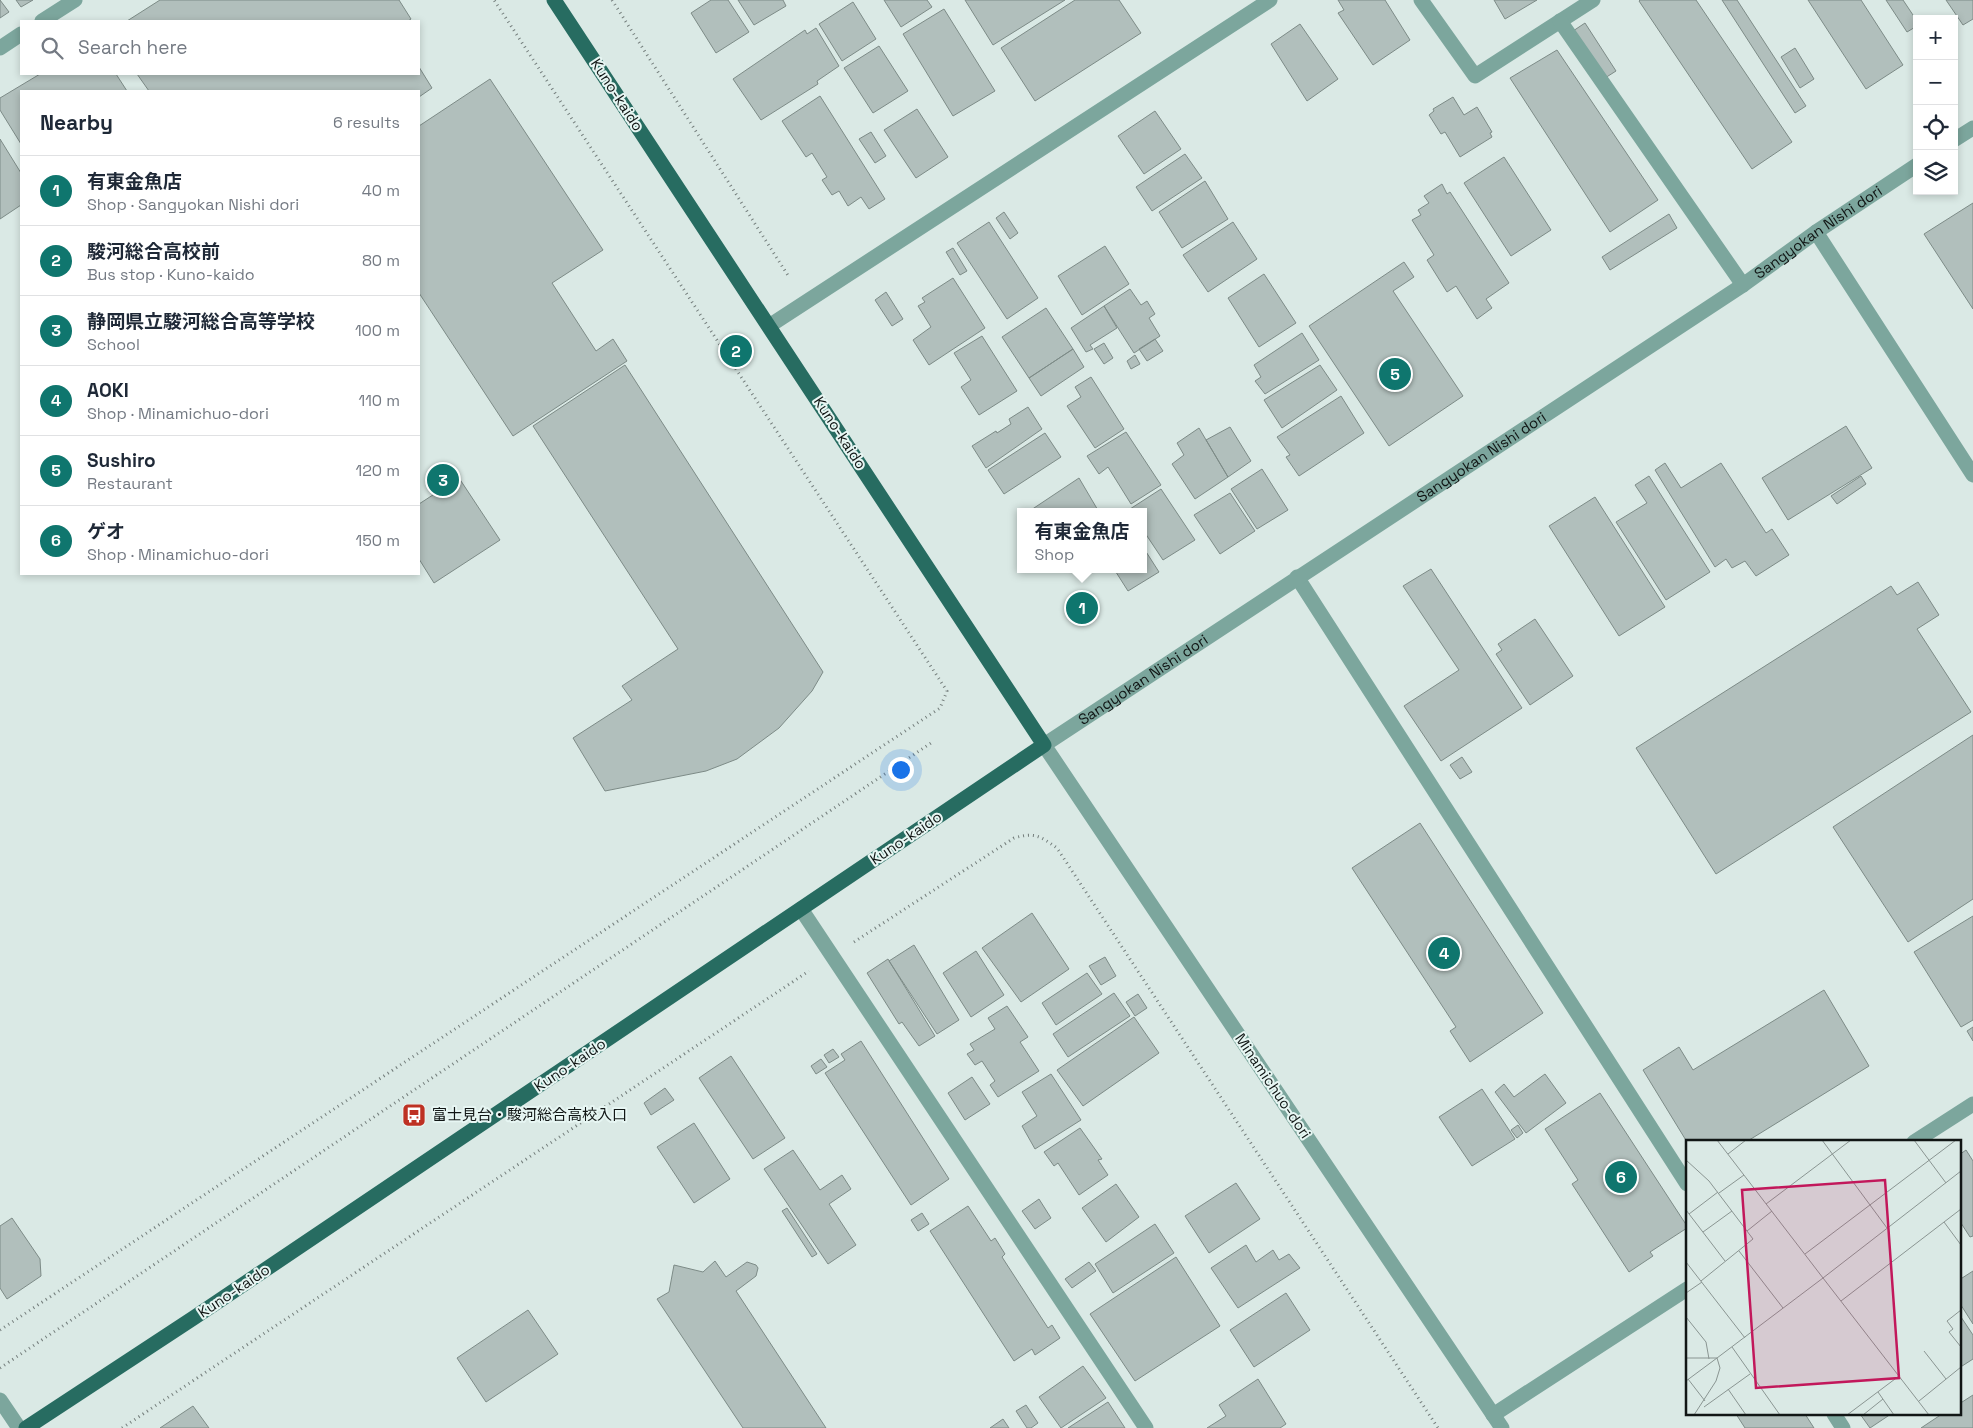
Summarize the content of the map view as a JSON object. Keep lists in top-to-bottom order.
{
  "streets": {
    "main road": ["Kuno-kaido"],
    "street": ["Sangyokan Nishi dori", "Minamichuo-dori"]
  },
  "crossings": [
    ["Kuno-kaido", "Sangyokan Nishi dori"],
    ["Kuno-kaido", "Minamichuo-dori"],
    ["Sangyokan Nishi dori", "Minamichuo-dori"]
  ],
  "places": {
    "bus stop": ["富士見台・駿河総合高校入口"]
  },
  "page": {
    "map_buttons": ["+", "−"],
    "search": "Search here",
    "heading": ["Nearby", "6 results"],
    "list": [
      {
        "mark": "1",
        "name": "有東金魚店",
        "note": "Shop · Sangyokan Nishi dori",
        "value": "40 m"
      },
      {
        "mark": "2",
        "name": "駿河総合高校前",
        "note": "Bus stop · Kuno-kaido",
        "value": "80 m"
      },
      {
        "mark": "3",
        "name": "静岡県立駿河総合高等学校",
        "note": "School",
        "value": "100 m"
      },
      {
        "mark": "4",
        "name": "AOKI",
        "note": "Shop · Minamichuo-dori",
        "value": "110 m"
      },
      {
        "mark": "5",
        "name": "Sushiro",
        "note": "Restaurant",
        "value": "120 m"
      },
      {
        "mark": "6",
        "name": "ゲオ",
        "note": "Shop · Minamichuo-dori",
        "value": "150 m"
      }
    ],
    "pins": [
      "2",
      "5",
      "3",
      "1",
      "4",
      "6"
    ],
    "popup": ["有東金魚店", "Shop"]
  }
}
